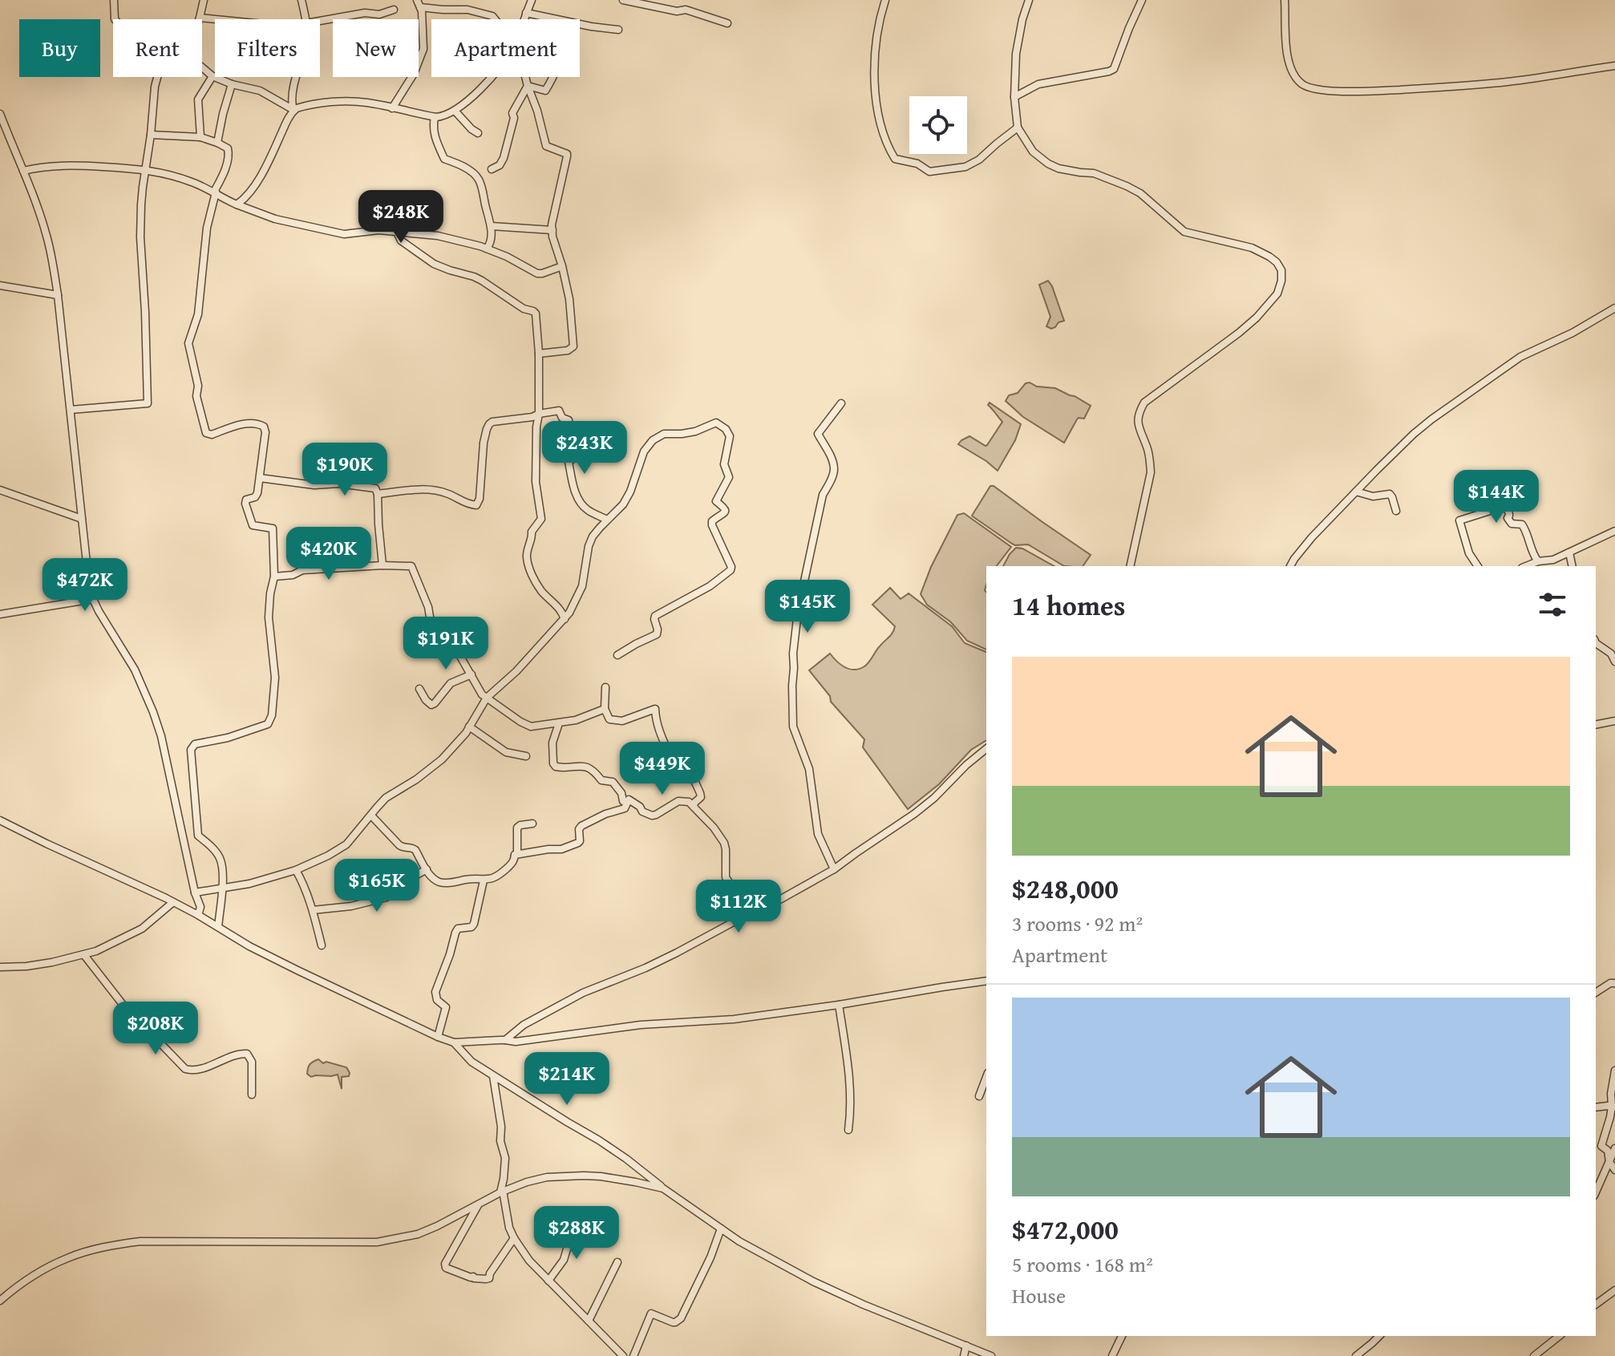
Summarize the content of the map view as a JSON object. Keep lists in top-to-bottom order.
{
  "page": {
    "chip": [
      "Buy",
      "Rent",
      "Filters",
      "New",
      "Apartment"
    ],
    "price": [
      "$248K",
      "$243K",
      "$190K",
      "$144K",
      "$420K",
      "$472K",
      "$145K",
      "$191K",
      "$449K",
      "$165K",
      "$112K",
      "$208K",
      "$214K",
      "$288K"
    ],
    "heading": "14 homes",
    "list": [
      {
        "name": "$248,000",
        "note": "3 rooms · 92 m² · Apartment"
      },
      {
        "name": "$472,000",
        "note": "5 rooms · 168 m² · House"
      }
    ]
  }
}
